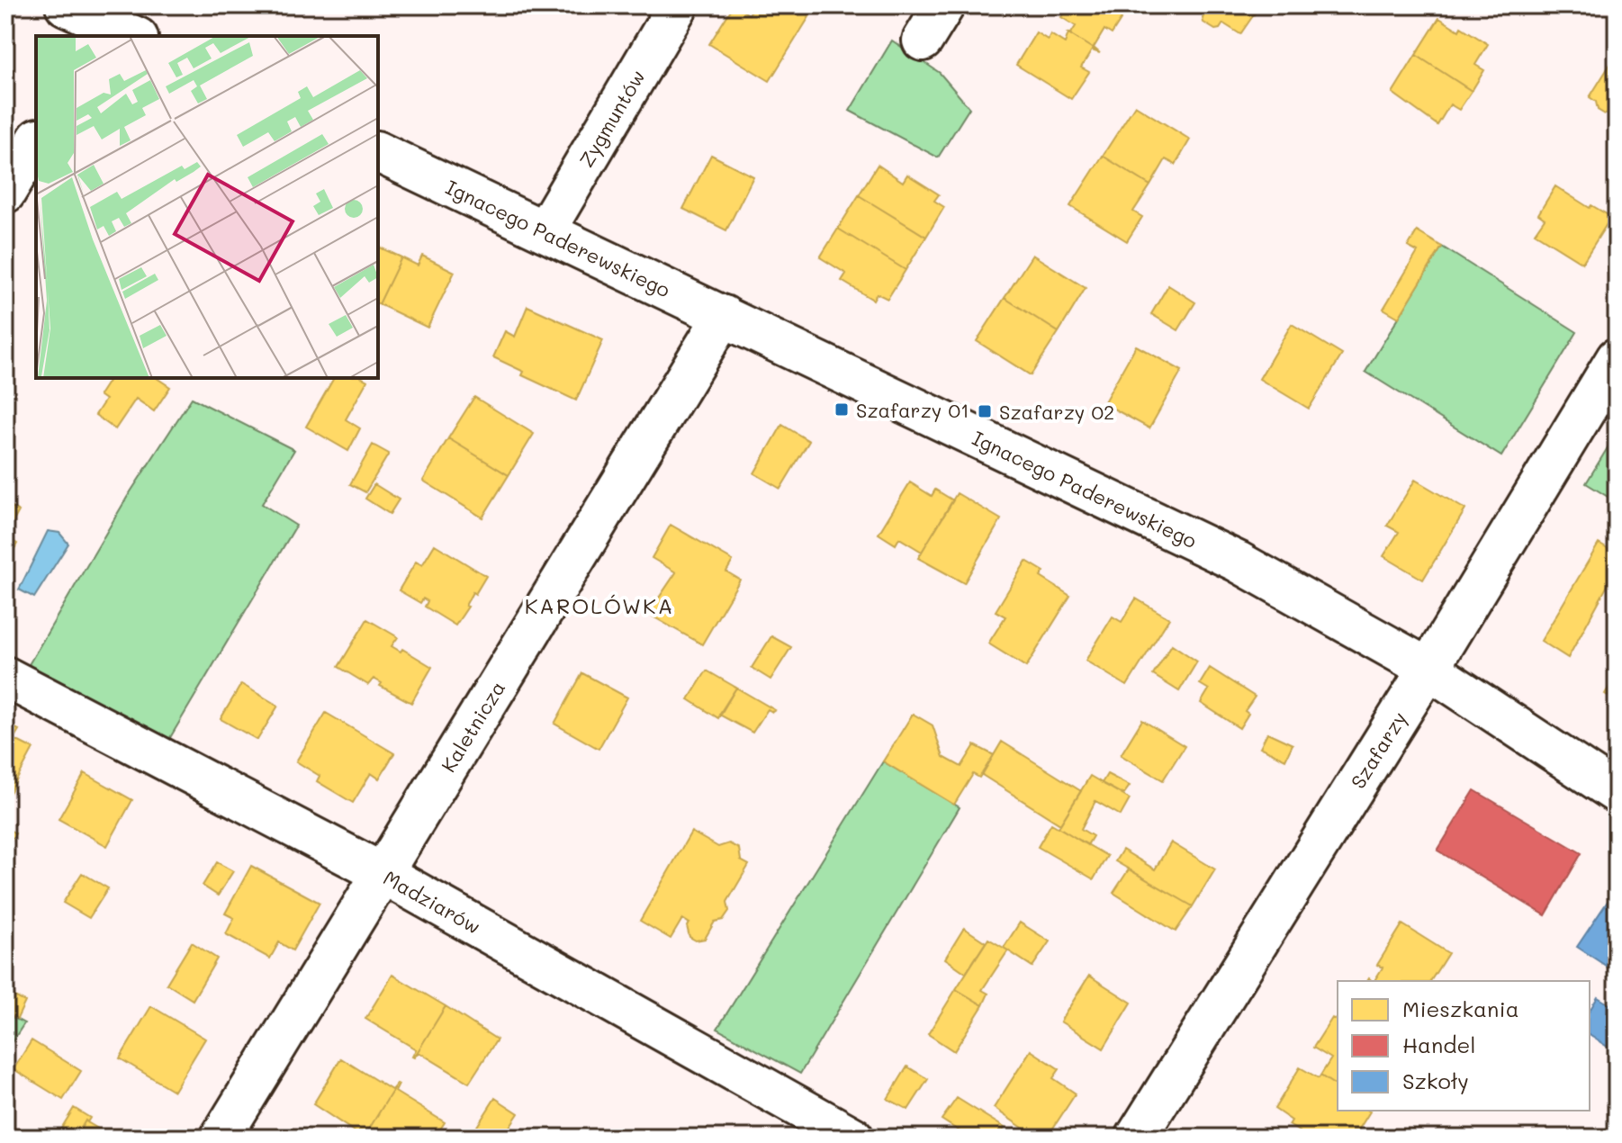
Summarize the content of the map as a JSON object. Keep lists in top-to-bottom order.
{
  "streets": {
    "street": [
      "Zygmuntów",
      "Ignacego Paderewskiego",
      "Kaletnicza",
      "Szafarzy",
      "Madziarów"
    ]
  },
  "crossings": [
    ["Zygmuntów", "Ignacego Paderewskiego"],
    ["Ignacego Paderewskiego", "Kaletnicza"],
    ["Ignacego Paderewskiego", "Szafarzy"],
    ["Kaletnicza", "Madziarów"]
  ],
  "districts": ["KAROLÓWKA"],
  "places": {
    "transit": ["Szafarzy 01", "Szafarzy 02"]
  },
  "legend": ["Mieszkania", "Handel", "Szkoły"]
}
